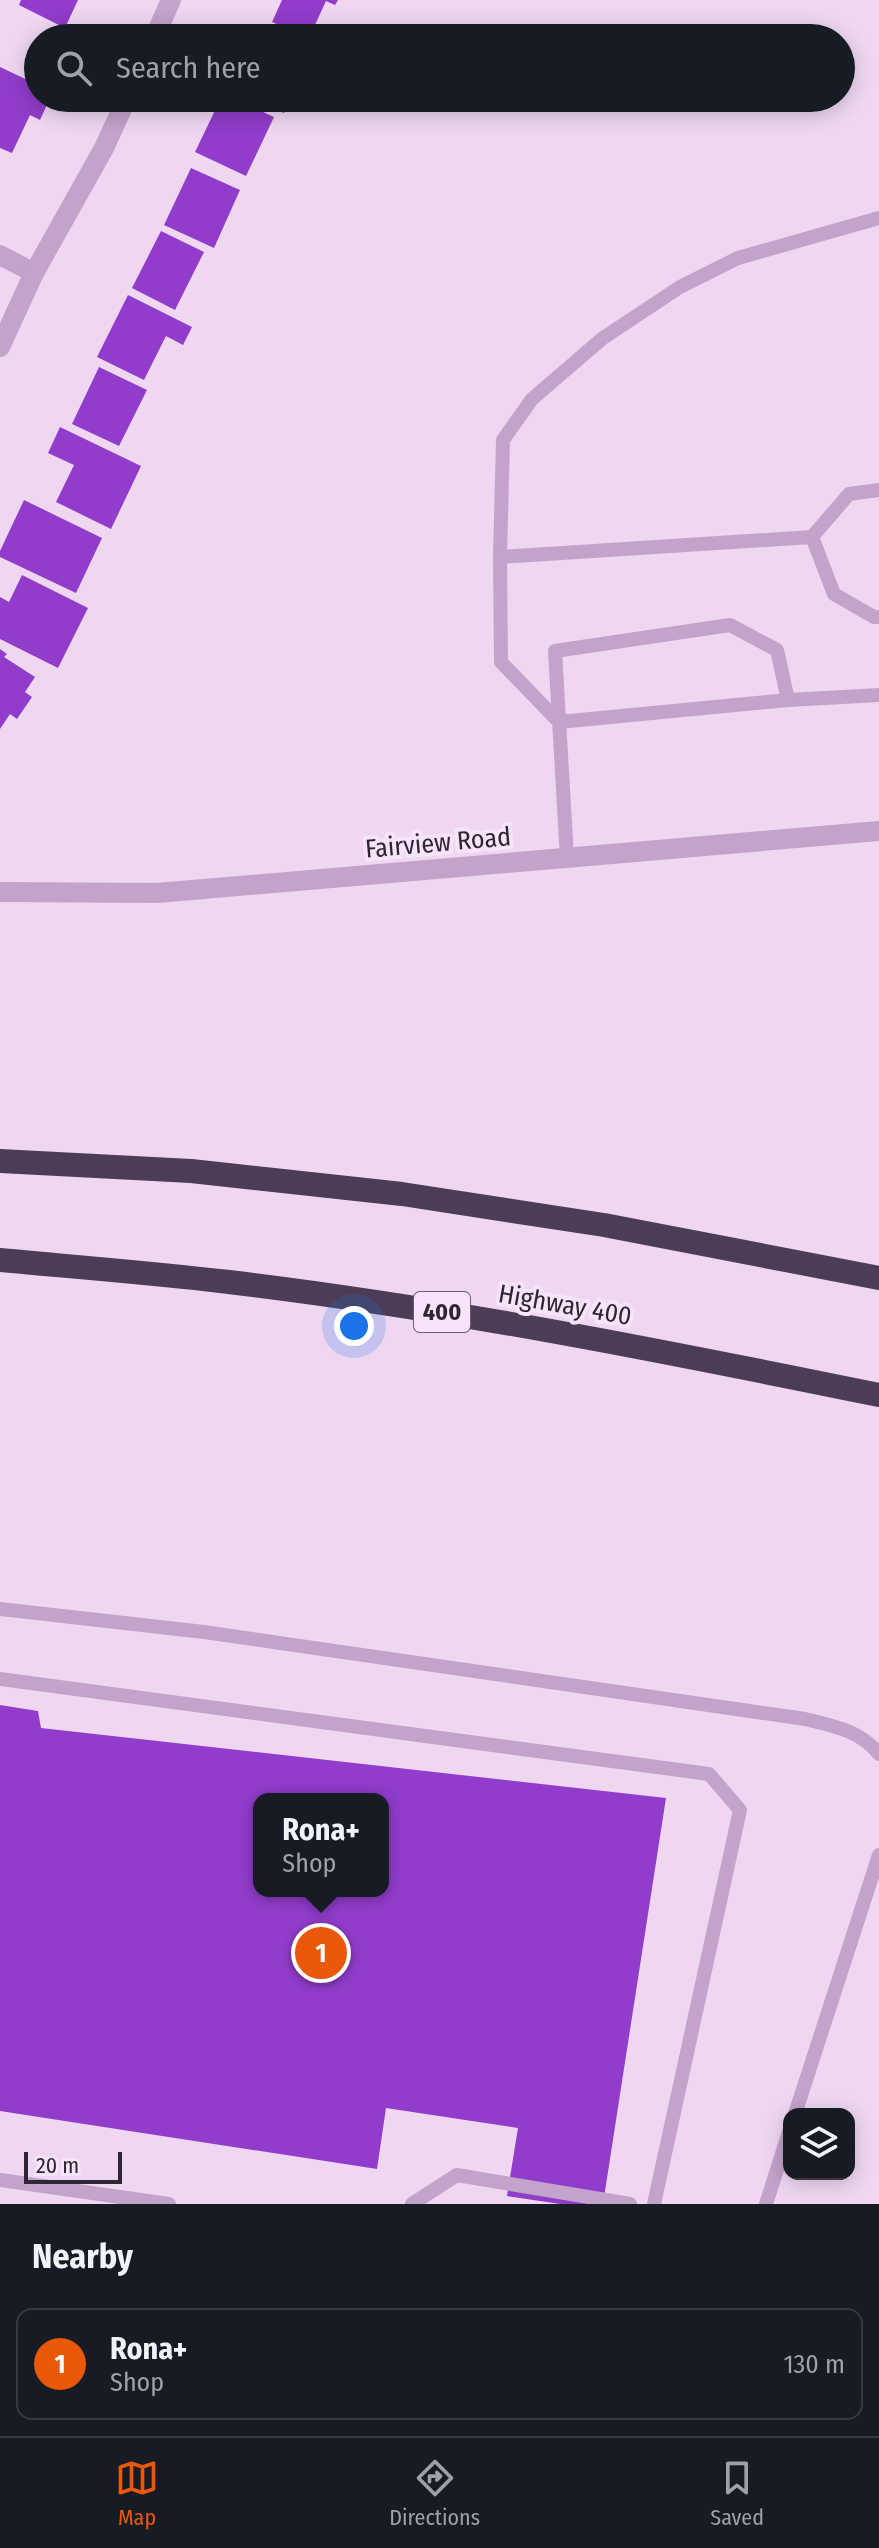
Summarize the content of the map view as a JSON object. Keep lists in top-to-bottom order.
{
  "streets": {
    "highway": ["Highway 400", "400"],
    "street": ["Fairview Road"]
  },
  "scale_bar": "20 m",
  "page": {
    "search": "Search here",
    "popup": ["Rona+", "Shop"],
    "pins": "1",
    "scale": "20 m",
    "heading": "Nearby",
    "list": [
      {
        "mark": "1",
        "name": "Rona+",
        "note": "Shop",
        "value": "130 m"
      }
    ],
    "nav": ["Map", "Directions", "Saved"]
  }
}
